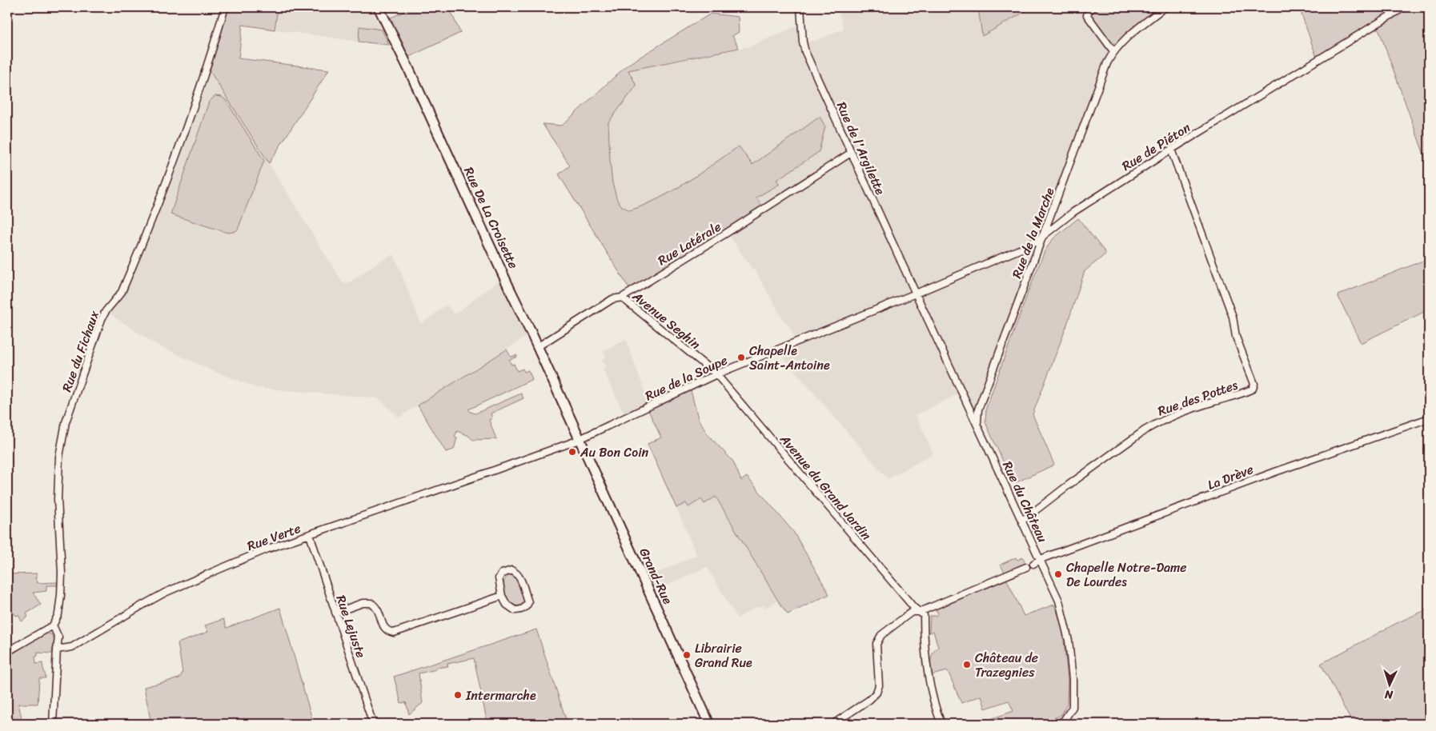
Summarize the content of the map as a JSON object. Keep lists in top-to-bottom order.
{
  "streets": {
    "main road": ["Rue De La Croisette", "Grand-Rue"],
    "street": [
      "Rue de Piéton",
      "Rue de l'Argilette",
      "Rue de la Marche",
      "Rue Latérale",
      "Avenue Seghin",
      "Rue du Fichaux",
      "Rue de la Soupe",
      "Rue des Pottes",
      "La Drève",
      "Avenue du Grand Jardin",
      "Rue du Château",
      "Rue Verte",
      "Rue Lejuste"
    ]
  },
  "crossings": [
    ["Rue de Piéton", "Rue de l'Argilette"],
    ["Rue de Piéton", "Rue de la Marche"],
    ["Rue de Piéton", "Rue de la Soupe"],
    ["Rue de Piéton", "Rue des Pottes"],
    ["Rue de Piéton", "Rue du Château"],
    ["Rue de l'Argilette", "Rue Latérale"],
    ["Rue de l'Argilette", "Rue de la Soupe"],
    ["Rue de l'Argilette", "Rue du Château"],
    ["Rue De La Croisette", "Rue Latérale"],
    ["Rue De La Croisette", "Rue de la Soupe"],
    ["Rue De La Croisette", "Rue Verte"],
    ["Rue De La Croisette", "Grand-Rue"],
    ["Rue de la Marche", "Rue du Château"],
    ["Rue Latérale", "Avenue Seghin"],
    ["Avenue Seghin", "Rue de la Soupe"],
    ["Avenue Seghin", "Avenue du Grand Jardin"],
    ["Rue de la Soupe", "Avenue du Grand Jardin"],
    ["Rue de la Soupe", "Rue du Château"],
    ["Rue de la Soupe", "Rue Verte"],
    ["Rue de la Soupe", "Grand-Rue"],
    ["Rue des Pottes", "Rue du Château"],
    ["La Drève", "Rue du Château"],
    ["Rue Verte", "Grand-Rue"],
    ["Rue Verte", "Rue Lejuste"]
  ],
  "places": [
    "Chapelle Saint-Antoine",
    "Au Bon Coin",
    "Chapelle Notre-Dame De Lourdes",
    "Librairie Grand Rue",
    "Château de Trazegnies",
    "Intermarche"
  ],
  "north": "bottom"
}
